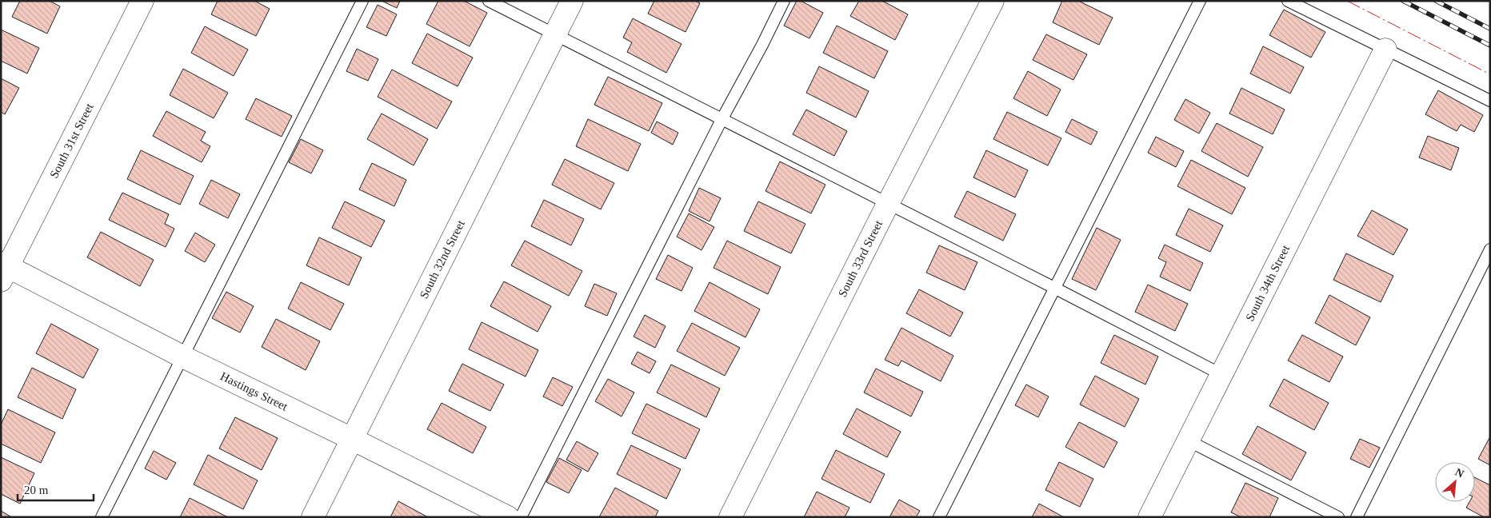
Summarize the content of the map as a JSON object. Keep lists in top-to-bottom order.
{
  "streets": {
    "street": [
      "South 31st Street",
      "South 33rd Street",
      "South 32nd Street",
      "South 34th Street",
      "Hastings Street"
    ]
  },
  "crossings": [
    ["South 31st Street", "Hastings Street"],
    ["South 32nd Street", "Hastings Street"]
  ],
  "scale_bar": "20 m",
  "north": "top right"
}
